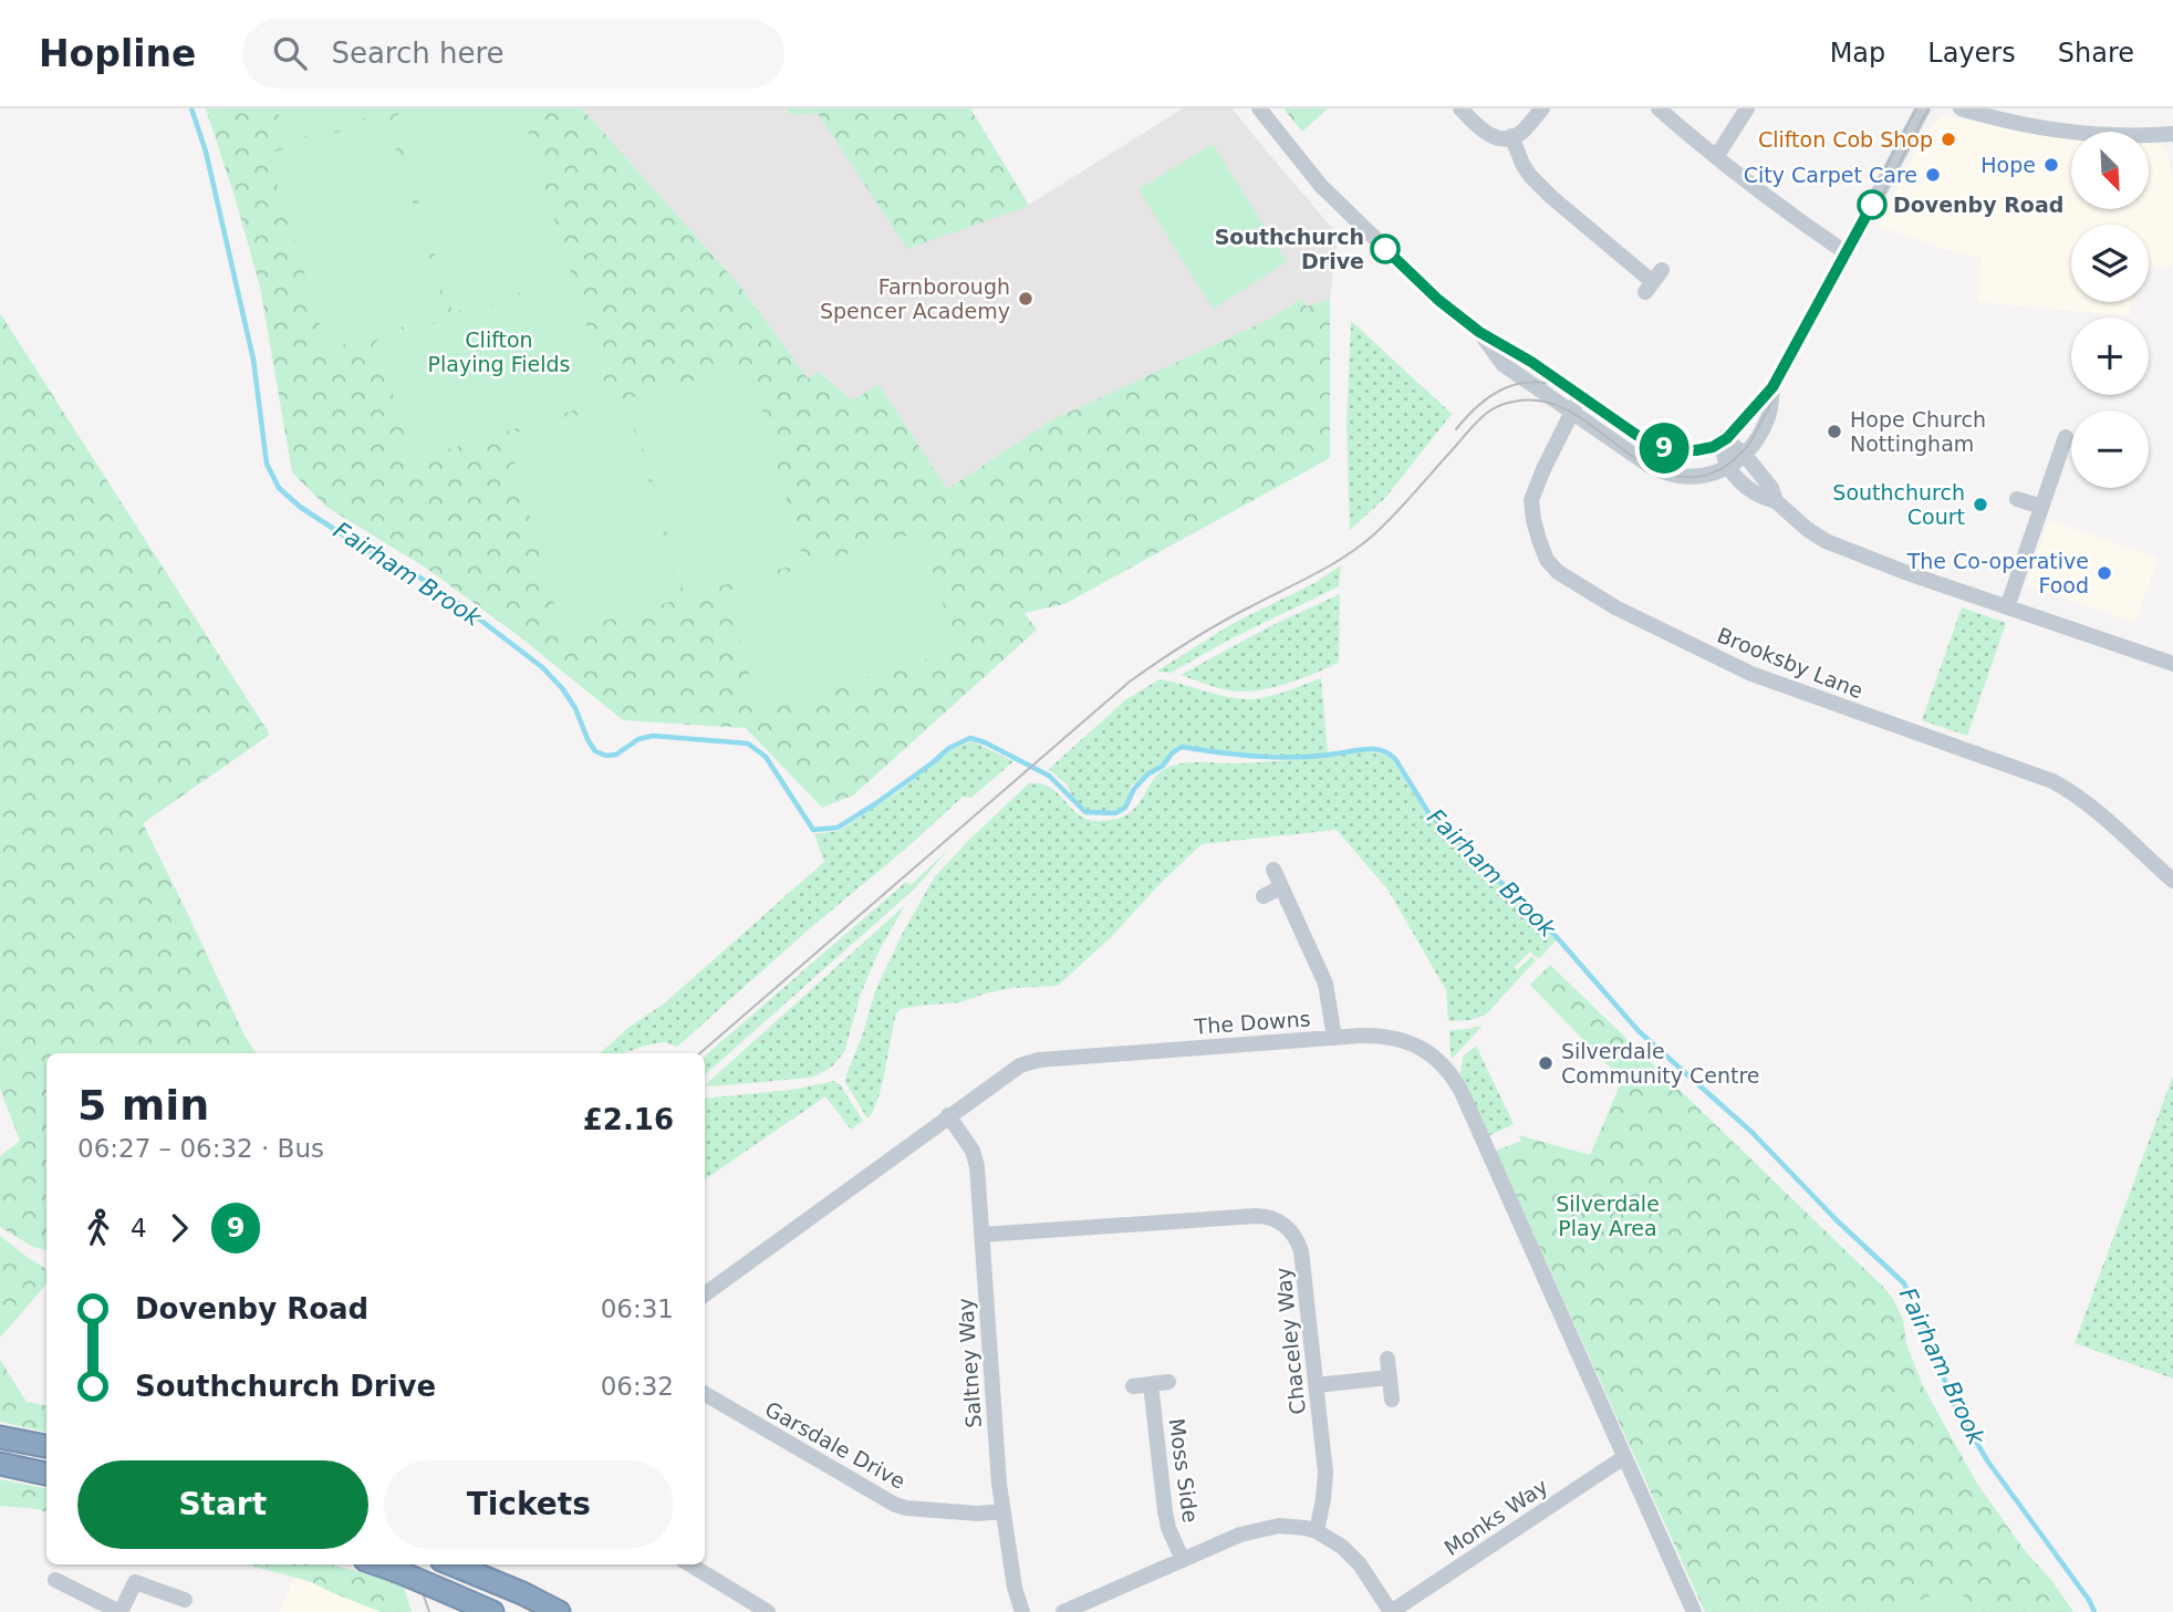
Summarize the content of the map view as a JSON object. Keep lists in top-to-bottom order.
{
  "streets": {
    "street": [
      "Brooksby Lane",
      "The Downs",
      "Chaceley Way",
      "Saltney Way",
      "Garsdale Drive",
      "Moss Side",
      "Monks Way"
    ]
  },
  "crossings": [
    ["The Downs", "Saltney Way"],
    ["The Downs", "Monks Way"],
    ["Chaceley Way", "Saltney Way"],
    ["Saltney Way", "Garsdale Drive"]
  ],
  "water": ["Fairham Brook"],
  "parks": ["Clifton Playing Fields", "Silverdale Play Area"],
  "places": [
    "Clifton Cob Shop",
    "Hope",
    "City Carpet Care",
    "Dovenby Road",
    "Southchurch Drive",
    "Farnborough Spencer Academy",
    "Hope Church Nottingham",
    "Southchurch Court",
    "The Co-operative Food",
    "Silverdale Community Centre"
  ],
  "lines": ["bus line 9"],
  "north": "bottom right",
  "page": {
    "header": "Hopline",
    "search": "Search here",
    "nav": ["Map", "Layers", "Share"],
    "on_map": "9",
    "map_buttons": ["+", "−"],
    "heading": ["5 min", "06:27 – 06:32 · Bus", "£2.16"],
    "legs": ["4", "9"],
    "list": [
      {
        "name": "Dovenby Road",
        "value": "06:31"
      },
      {
        "name": "Southchurch Drive",
        "value": "06:32"
      }
    ],
    "buttons": ["Start", "Tickets"]
  }
}
